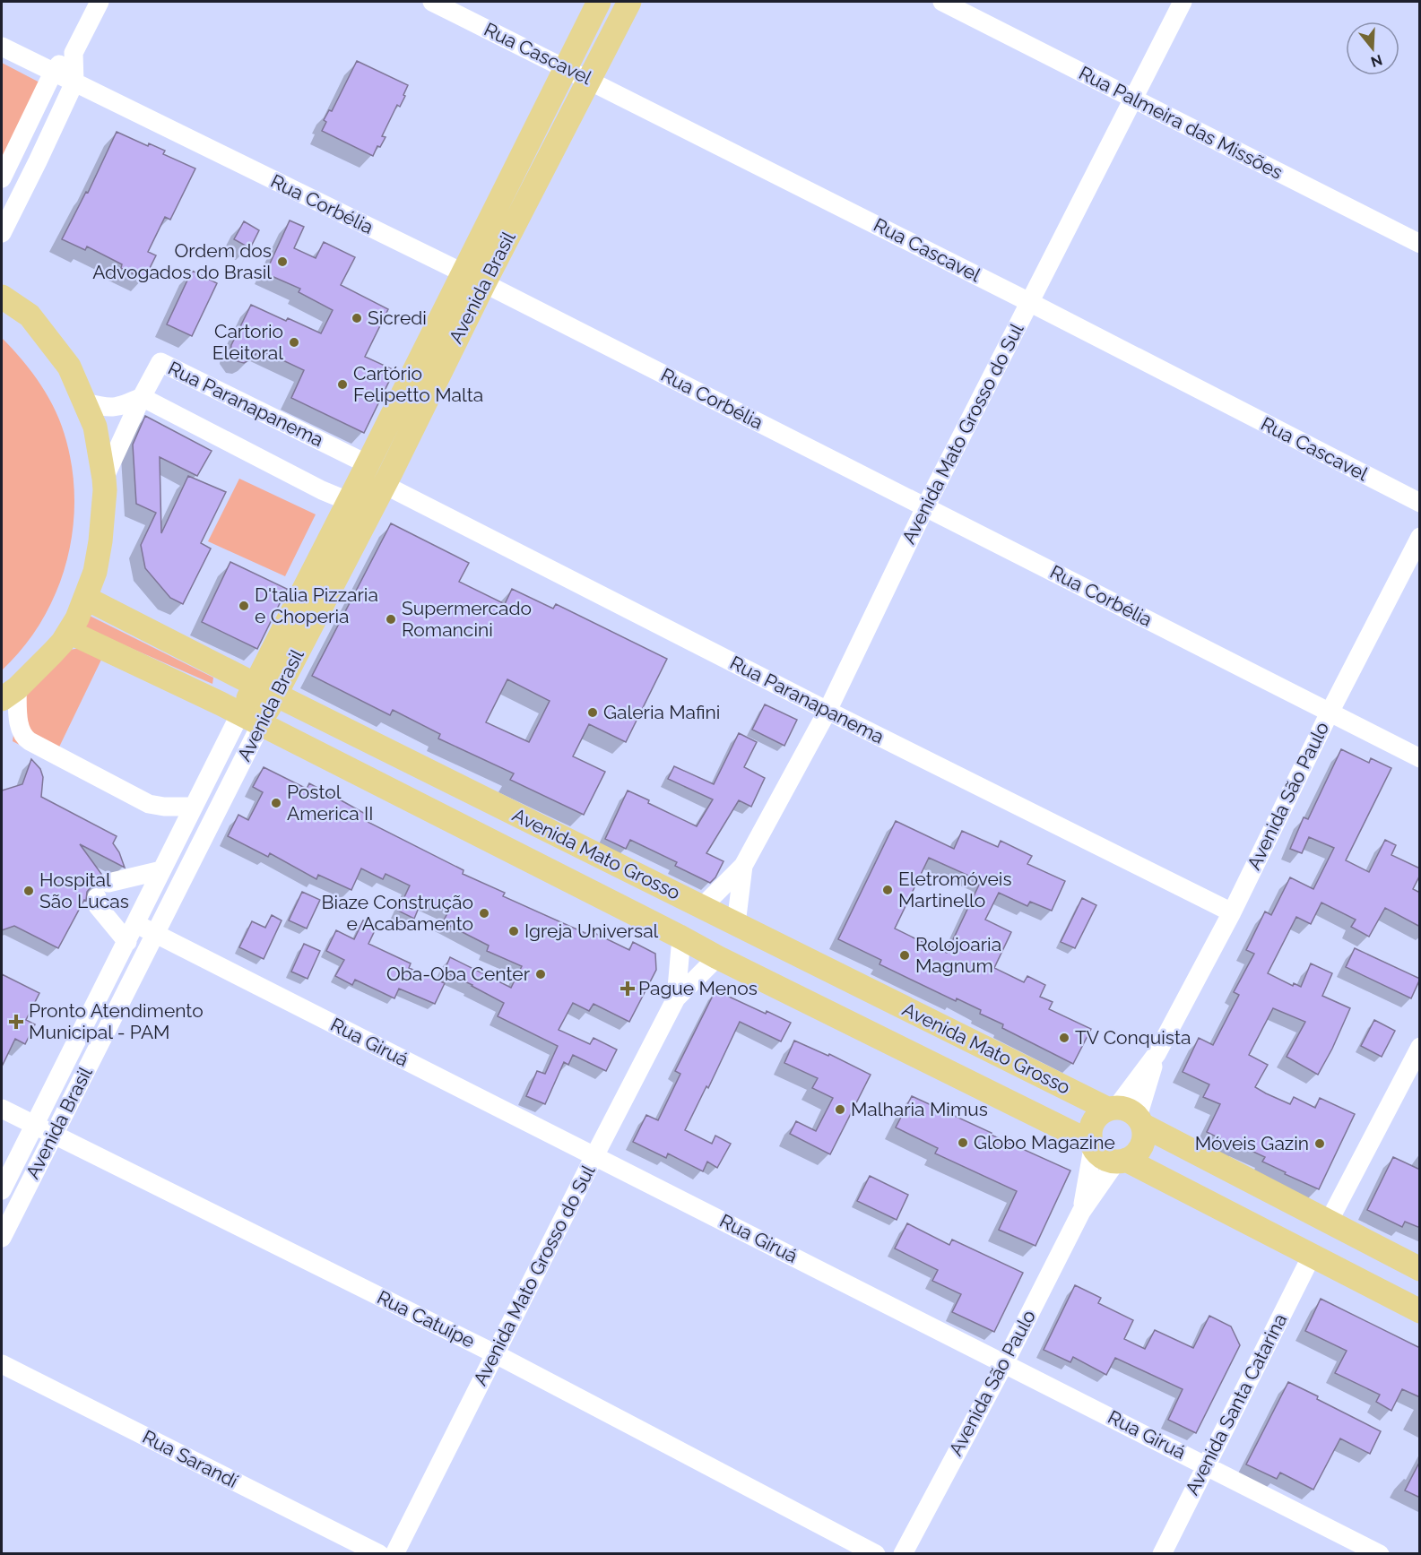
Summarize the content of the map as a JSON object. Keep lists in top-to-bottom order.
{
  "streets": {
    "main road": ["Avenida Brasil", "Avenida Mato Grosso"],
    "street": [
      "Rua Cascavel",
      "Rua Palmeira das Missões",
      "Rua Corbélia",
      "Rua Paranapanema",
      "Avenida Mato Grosso do Sul",
      "Avenida São Paulo",
      "Rua Giruá",
      "Rua Catuípe",
      "Avenida Santa Catarina",
      "Rua Sarandí"
    ]
  },
  "crossings": [
    ["Rua Cascavel", "Avenida Brasil"],
    ["Rua Cascavel", "Avenida Mato Grosso do Sul"],
    ["Rua Palmeira das Missões", "Avenida Mato Grosso do Sul"],
    ["Rua Corbélia", "Avenida Brasil"],
    ["Rua Corbélia", "Avenida Mato Grosso do Sul"],
    ["Rua Corbélia", "Avenida São Paulo"],
    ["Avenida Brasil", "Rua Paranapanema"],
    ["Avenida Brasil", "Avenida Mato Grosso"],
    ["Avenida Brasil", "Rua Giruá"],
    ["Avenida Brasil", "Rua Catuípe"],
    ["Rua Paranapanema", "Avenida Mato Grosso do Sul"],
    ["Rua Paranapanema", "Avenida São Paulo"],
    ["Avenida Mato Grosso do Sul", "Rua Giruá"],
    ["Avenida Mato Grosso do Sul", "Rua Catuípe"],
    ["Avenida São Paulo", "Avenida Mato Grosso"],
    ["Avenida São Paulo", "Rua Giruá"],
    ["Rua Giruá", "Avenida Santa Catarina"]
  ],
  "places": {
    "other": [
      "Ordem dos Advogados do Brasil",
      "Sicredi",
      "Cartorio Eleitoral",
      "Cartório Felipetto Malta",
      "D'talia Pizzaria e Choperia",
      "Supermercado Romancini",
      "Galeria Mafini",
      "Postol America II",
      "Eletromóveis Martinello",
      "Hospital São Lucas",
      "Biaze Construção e Acabamento",
      "Igreja Universal",
      "Rolojoaria Magnum",
      "Oba-Oba Center",
      "TV Conquista",
      "Malharia Mimus",
      "Globo Magazine",
      "Móveis Gazin"
    ],
    "health": ["Pague Menos", "Pronto Atendimento Municipal - PAM"]
  },
  "north": "bottom"
}
